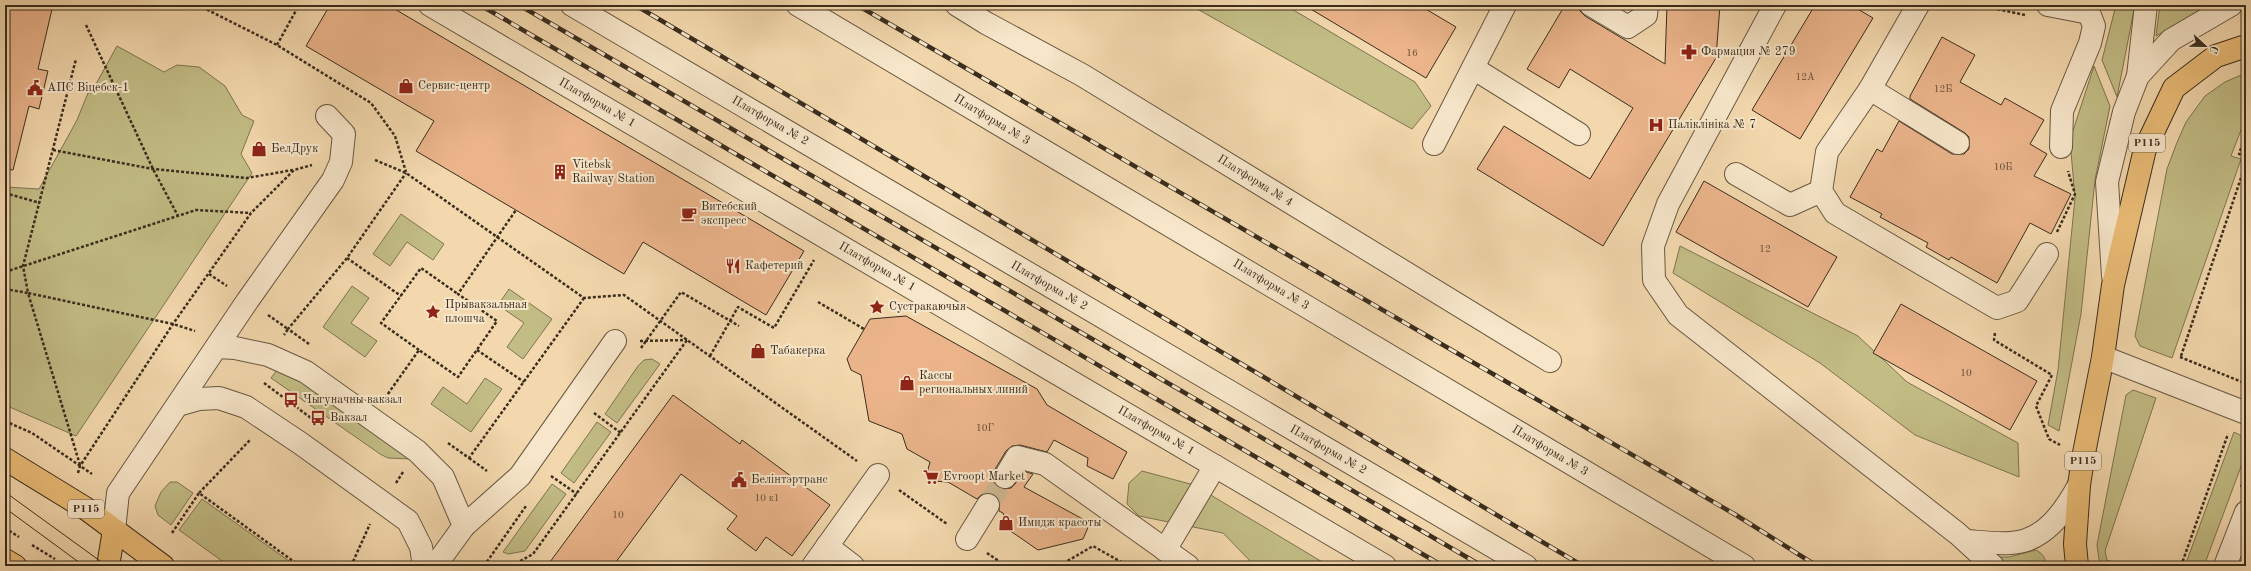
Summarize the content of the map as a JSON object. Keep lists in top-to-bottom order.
{
  "streets": {
    "main road": ["Р115"],
    "street": [
      "Платформа № 1",
      "Платформа № 3",
      "Платформа № 2",
      "Платформа № 4"
    ]
  },
  "places": {
    "pharmacy": ["Фармация № 279"],
    "shop": [
      "Сервис-центр",
      "БелДрук",
      "Табакерка",
      "Кассы региональных линий",
      "Имидж красоты"
    ],
    "public building": ["АПС Віцебск-1", "Белінтэртранс"],
    "hospital": ["Паліклініка № 7"],
    "building": ["Vitebsk Railway Station"],
    "cafe": ["Витебский экспресс"],
    "restaurant": ["Кафетерий"],
    "place": ["Сустракаючыя", "Прывакзальная плошча"],
    "bus stop": ["Чыгуначны вакзал", "Вакзал"],
    "supermarket": ["Evroopt Market"]
  },
  "house_numbers": [
    "16",
    "12А",
    "12Б",
    "10Б",
    "12",
    "10",
    "10Г",
    "10 к1",
    "10"
  ],
  "north": "right"
}
